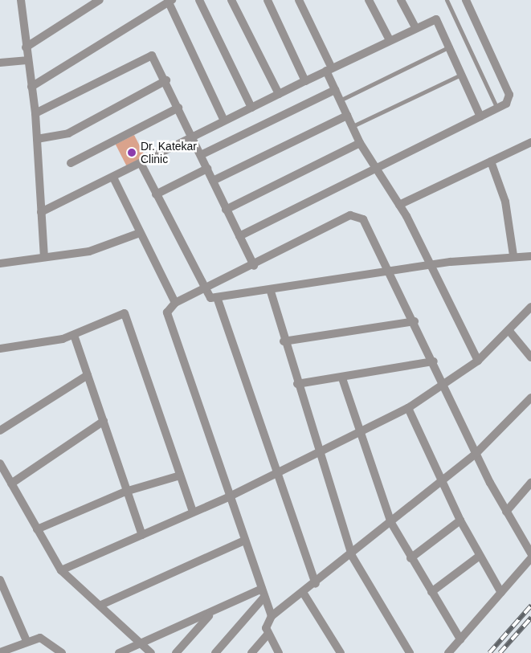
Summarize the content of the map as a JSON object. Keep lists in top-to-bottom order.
{
  "places": ["Dr. Katekar Clinic"]
}
